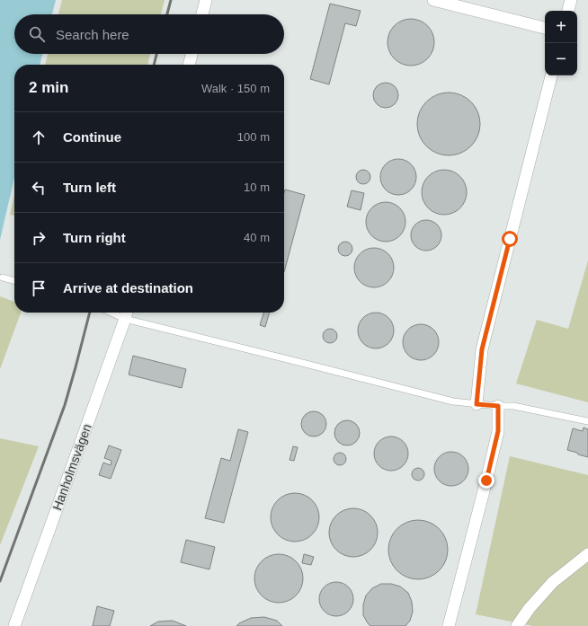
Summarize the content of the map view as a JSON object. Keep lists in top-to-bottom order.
{
  "streets": {
    "street": ["Hanholmsvägen"]
  },
  "page": {
    "map_buttons": ["+", "−"],
    "search": "Search here",
    "heading": ["2 min", "Walk · 150 m"],
    "list": [
      ["Continue", "100 m"],
      ["Turn left", "10 m"],
      ["Turn right", "40 m"],
      "Arrive at destination"
    ]
  }
}
